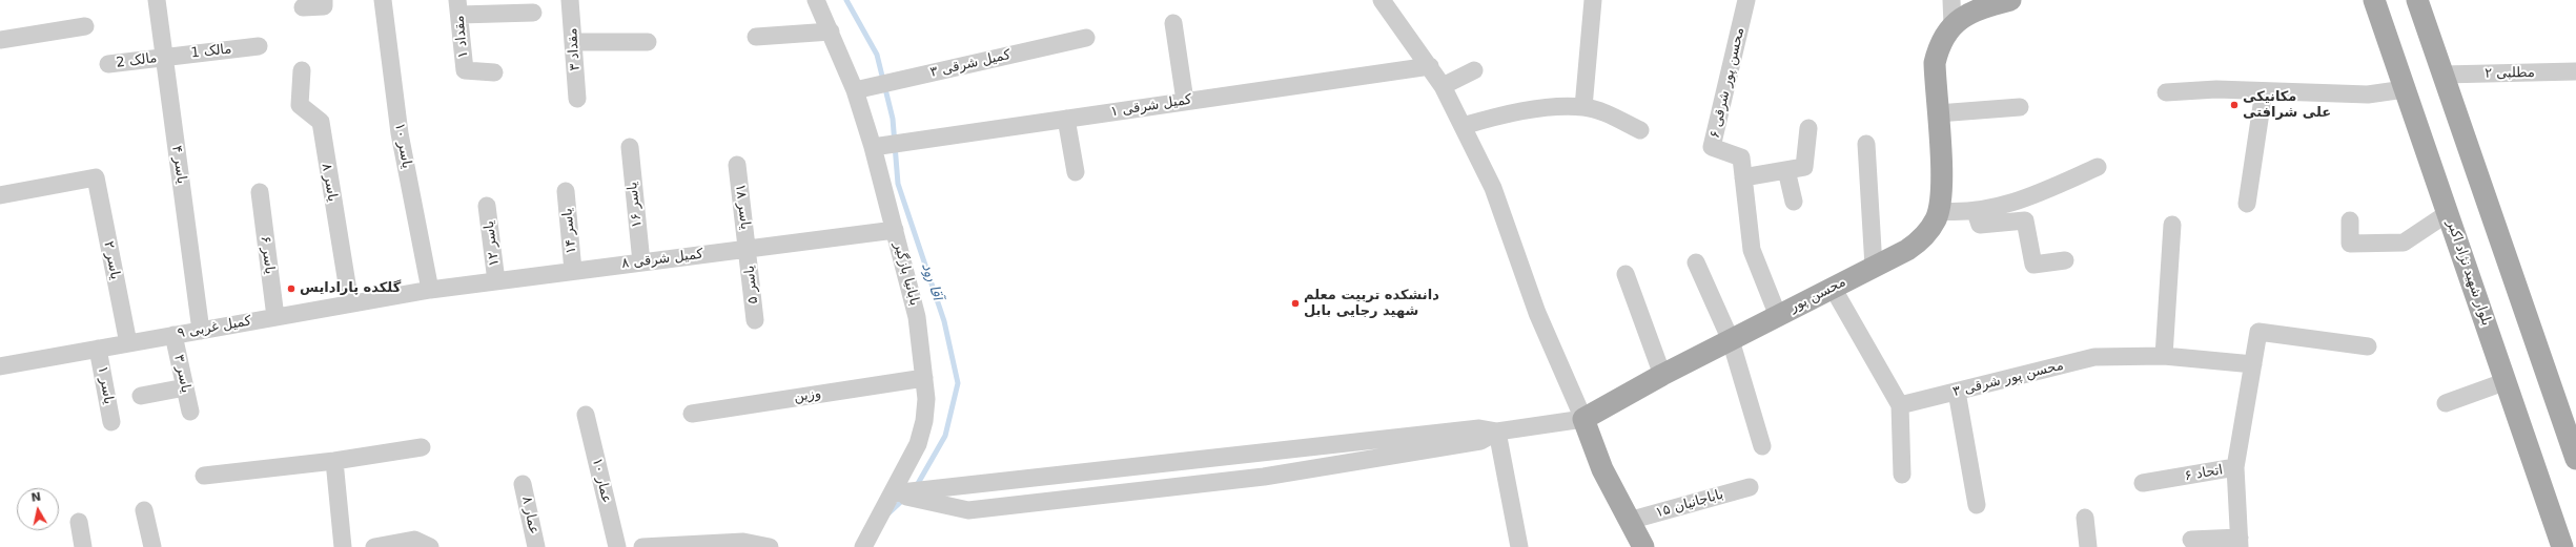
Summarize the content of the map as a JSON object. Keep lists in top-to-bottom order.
{
  "streets": {
    "main road": ["بلوار شهید نژاد اکبر", "محسن پور"],
    "street": [
      "مقداد ۱",
      "مقداد ۳",
      "مالک 1",
      "مالک 2",
      "کمیل شرقی ۳",
      "مطلبی ۲",
      "محسن پور شرقی ۶",
      "کمیل شرقی ۱",
      "یاسر ۱۰",
      "یاسر ۴",
      "یاسر ۸",
      "یاسر ۱۶",
      "یاسر ۱۸",
      "یاسر ۱۴",
      "یاسر ۱۲",
      "یاسر ۶",
      "کمیل شرقی ۸",
      "یاسر ۲",
      "بابانیا بازگیر",
      "یاسر ۵",
      "کمیل غربی ۹",
      "یاسر ۳",
      "محسن پور شرقی ۳",
      "یاسر ۱",
      "وزین",
      "اتحاد ۶",
      "عمار ۱۰",
      "باباجانیان ۱۵",
      "عمار ۸"
    ]
  },
  "crossings": [
    ["مالک 1", "مالک 2"],
    ["مالک 1", "یاسر ۴"],
    ["مالک 2", "یاسر ۴"],
    ["کمیل شرقی ۳", "بابانیا بازگیر"],
    ["محسن پور شرقی ۶", "محسن پور"],
    ["کمیل شرقی ۱", "بابانیا بازگیر"],
    ["یاسر ۱۰", "کمیل شرقی ۸"],
    ["یاسر ۱۰", "کمیل غربی ۹"],
    ["یاسر ۴", "کمیل غربی ۹"],
    ["یاسر ۸", "کمیل غربی ۹"],
    ["یاسر ۱۶", "کمیل شرقی ۸"],
    ["یاسر ۱۸", "کمیل شرقی ۸"],
    ["یاسر ۱۸", "یاسر ۵"],
    ["یاسر ۱۴", "کمیل شرقی ۸"],
    ["یاسر ۱۲", "کمیل شرقی ۸"],
    ["یاسر ۶", "کمیل غربی ۹"],
    ["کمیل شرقی ۸", "بابانیا بازگیر"],
    ["کمیل شرقی ۸", "یاسر ۵"],
    ["کمیل شرقی ۸", "کمیل غربی ۹"],
    ["یاسر ۲", "کمیل غربی ۹"],
    ["بابانیا بازگیر", "وزین"],
    ["کمیل غربی ۹", "یاسر ۳"],
    ["کمیل غربی ۹", "یاسر ۱"]
  ],
  "water": ["آقا رود"],
  "places": ["مکانیکی علی شرافتی", "گلکده پارادایس", "دانشکده تربیت معلم شهید رجایی بابل"],
  "north": "top"
}
